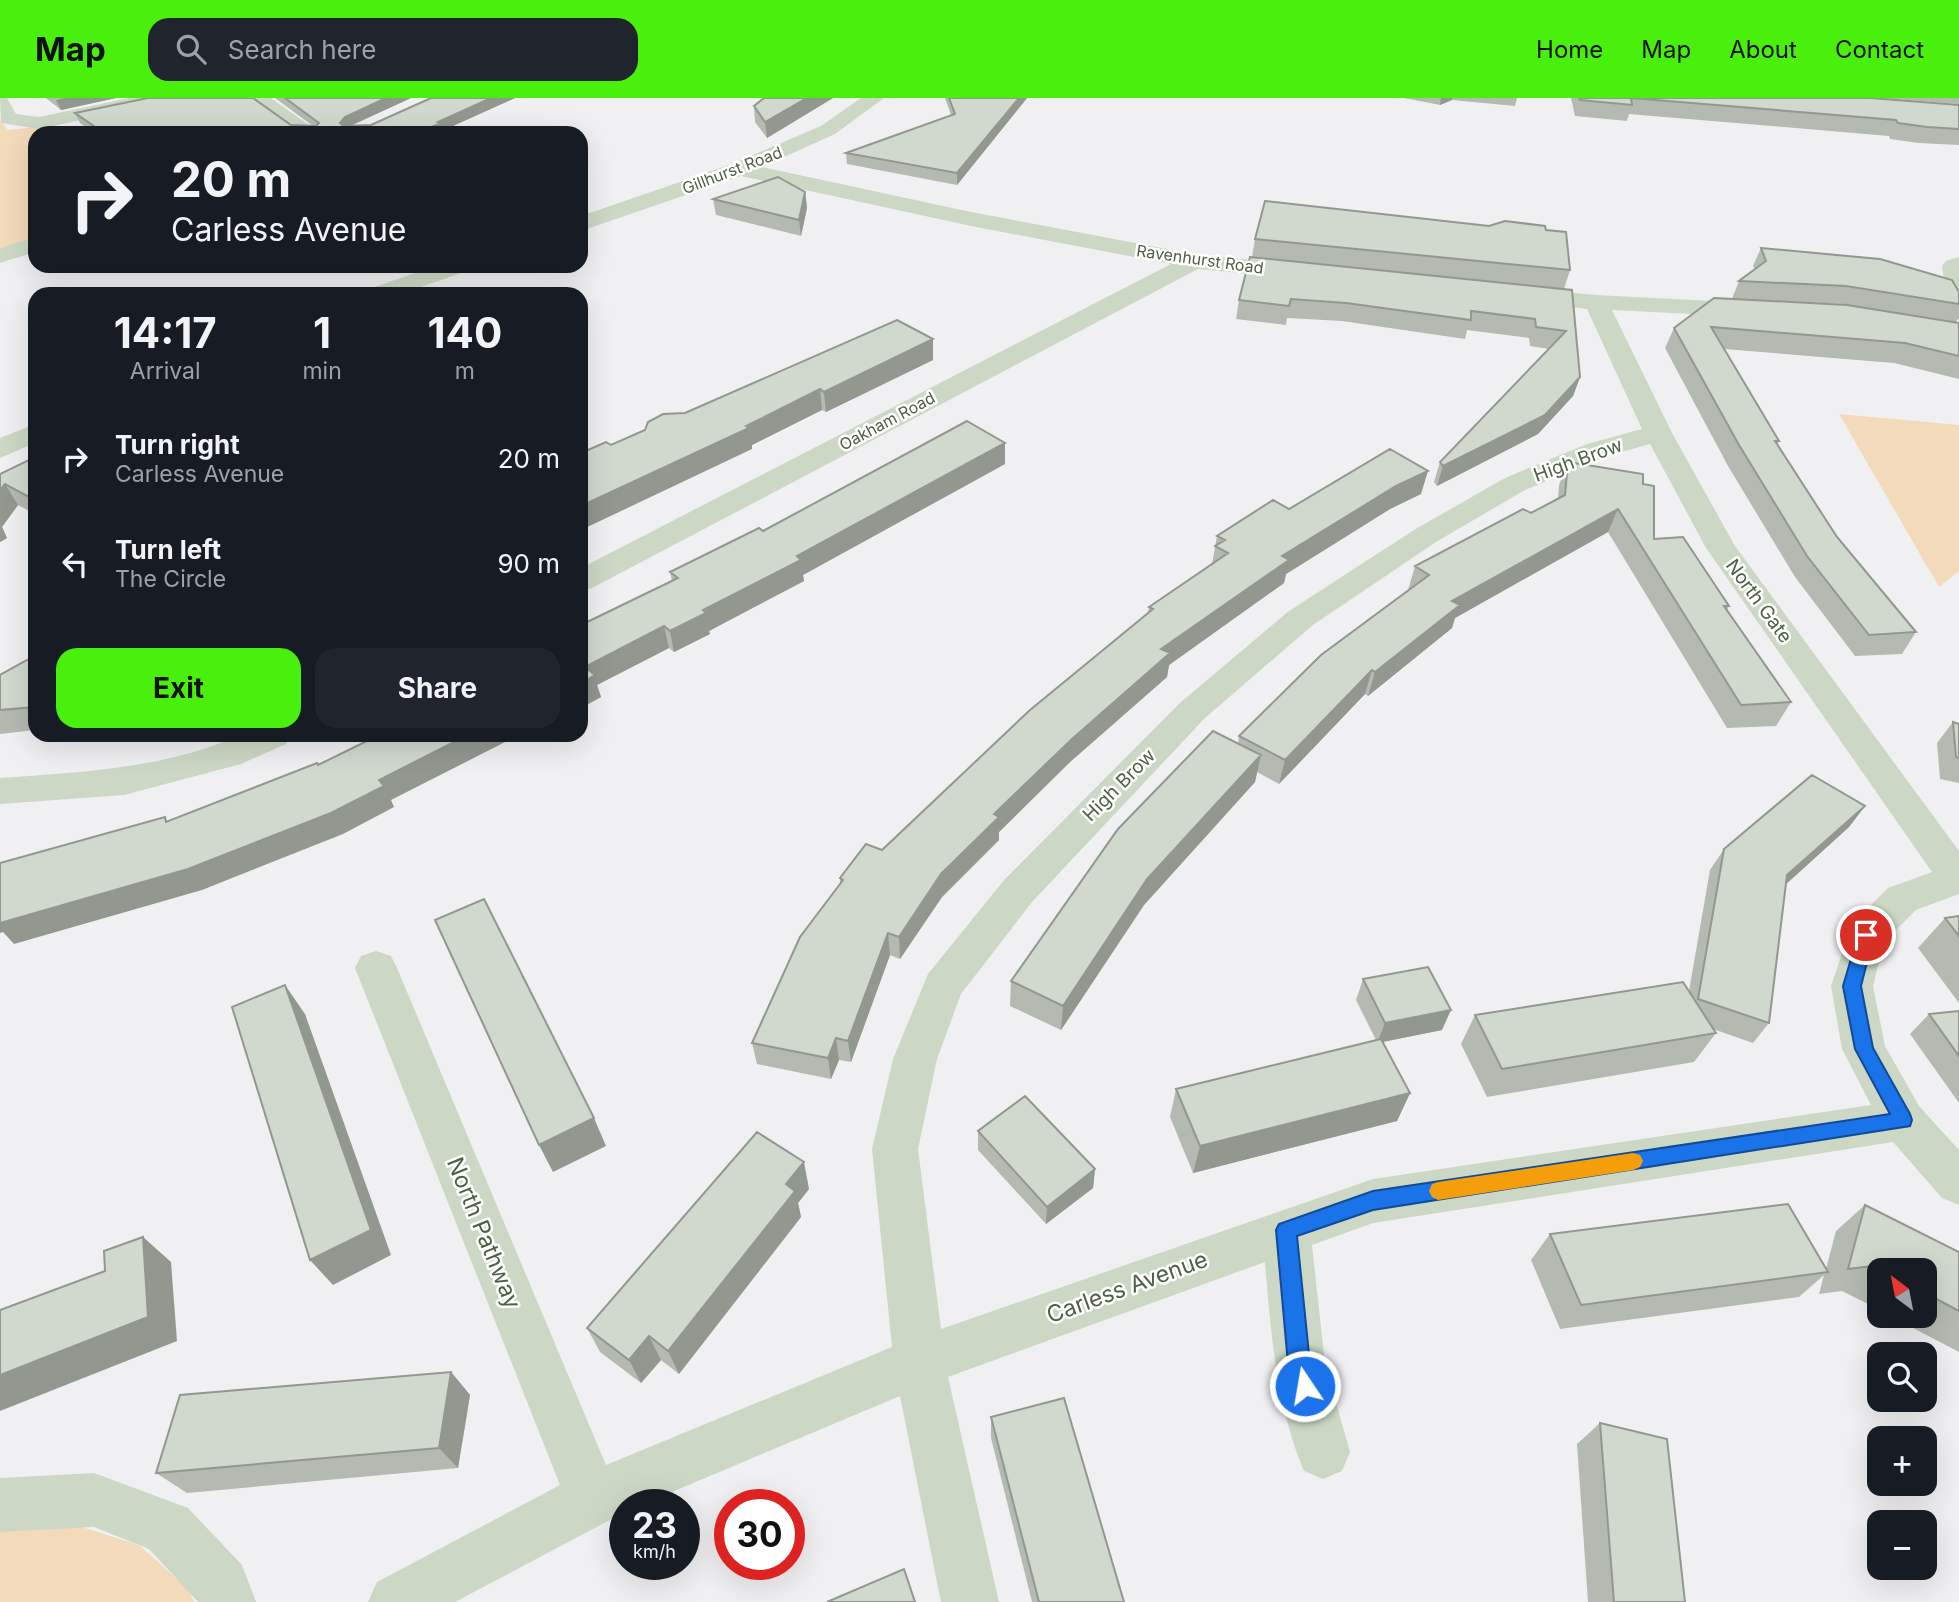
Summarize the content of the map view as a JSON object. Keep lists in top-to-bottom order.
{
  "streets": {
    "street": [
      "Gillhurst Road",
      "Ravenhurst Road",
      "Oakham Road",
      "High Brow",
      "North Gate",
      "North Pathway",
      "Carless Avenue"
    ]
  },
  "crossings": [
    ["Gillhurst Road", "Ravenhurst Road"],
    ["Ravenhurst Road", "Oakham Road"],
    ["High Brow", "North Gate"],
    ["High Brow", "Carless Avenue"],
    ["North Pathway", "Carless Avenue"]
  ],
  "north": "top left",
  "page": {
    "header": "Map",
    "search": "Search here",
    "nav": [
      "Home",
      "Map",
      "About",
      "Contact"
    ],
    "turn": ["20 m", "Carless Avenue"],
    "eta": [
      "14:17",
      "Arrival",
      "1",
      "min",
      "140",
      "m"
    ],
    "list": [
      {
        "name": "Turn right",
        "note": "Carless Avenue",
        "value": "20 m"
      },
      {
        "name": "Turn left",
        "note": "The Circle",
        "value": "90 m"
      }
    ],
    "buttons": ["Exit", "Share"],
    "map_buttons": ["+", "−"],
    "speed": "23 km/h",
    "limit": "30"
  }
}
